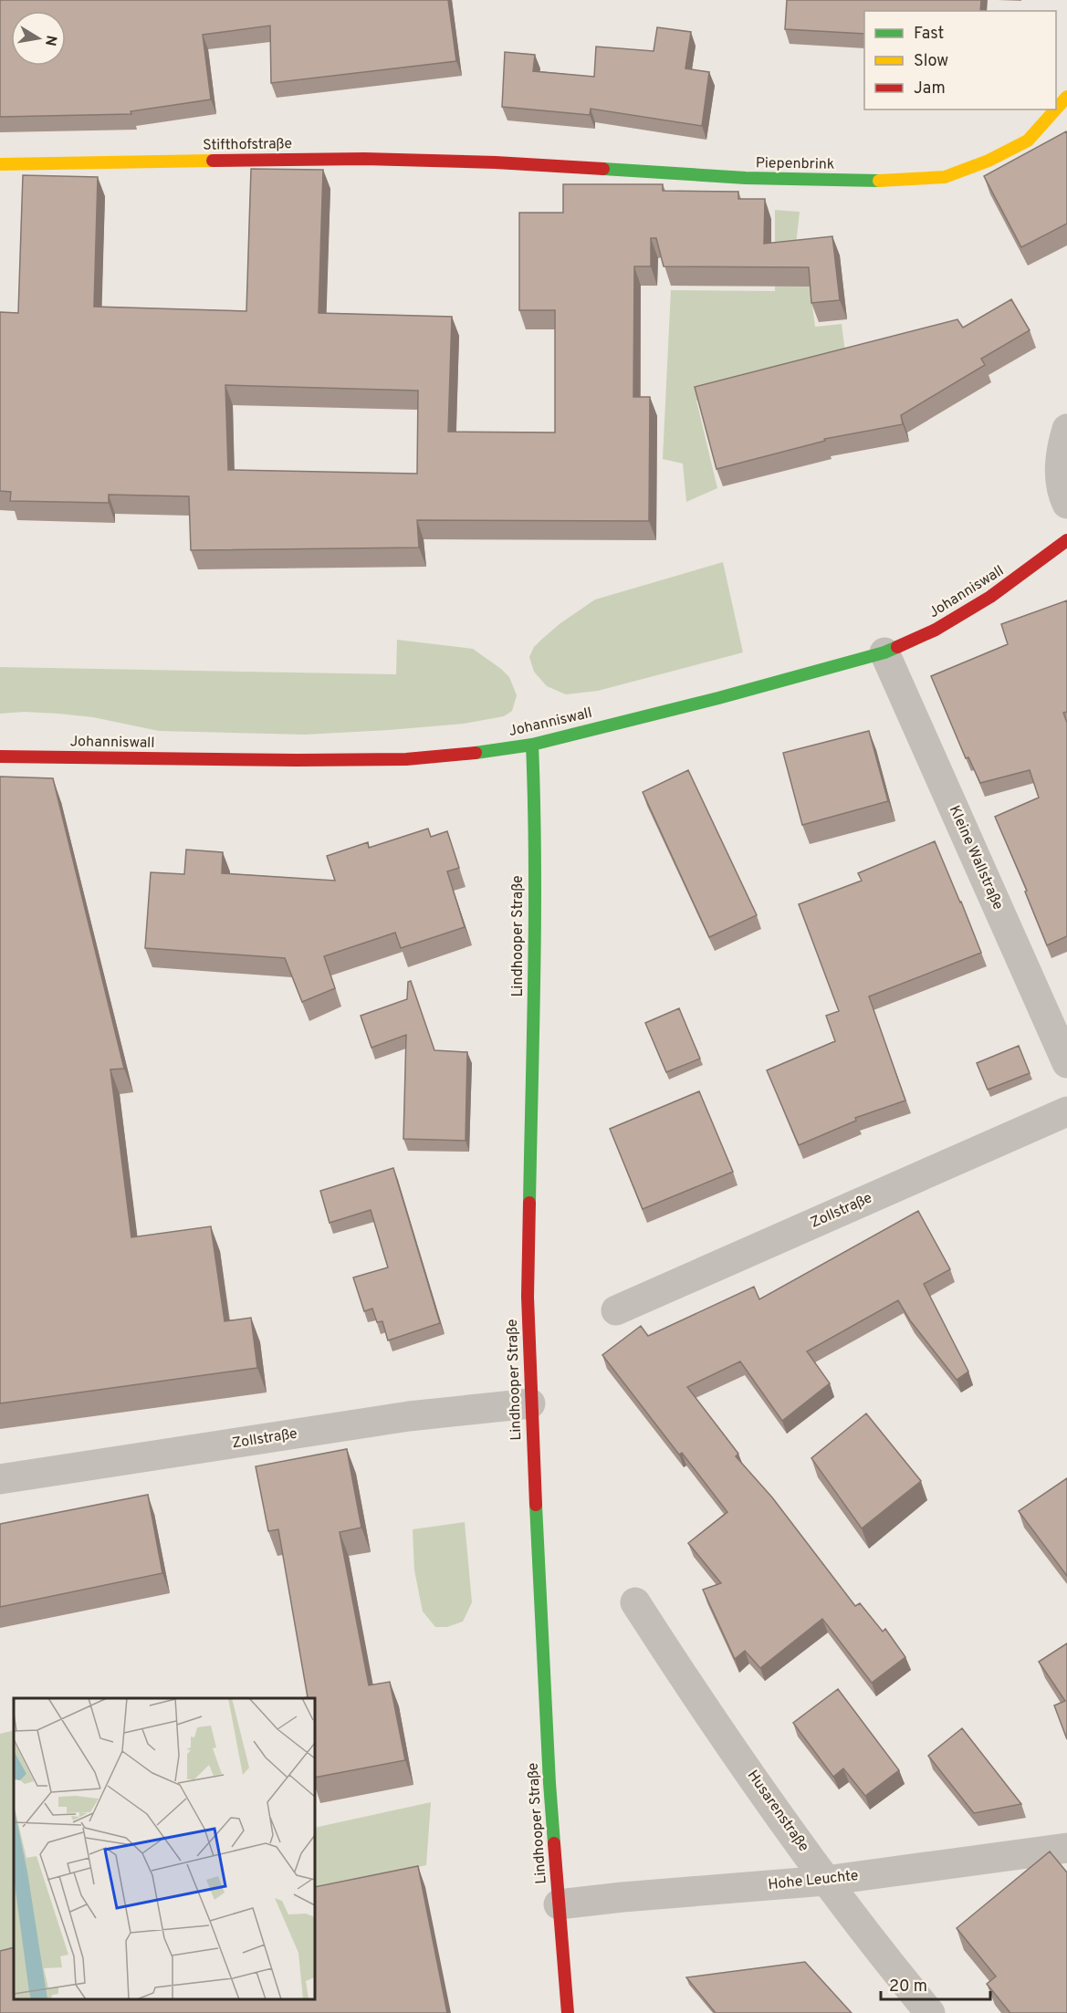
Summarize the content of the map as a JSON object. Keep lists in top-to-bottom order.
{
  "streets": {
    "main road": [
      "Stifthofstraße",
      "Piepenbrink",
      "Johanniswall",
      "Lindhooper Straße"
    ],
    "street": [
      "Kleine Wallstraße",
      "Zollstraße",
      "Husarenstraße",
      "Hohe Leuchte"
    ]
  },
  "crossings": [
    ["Stifthofstraße", "Piepenbrink"],
    ["Johanniswall", "Kleine Wallstraße"],
    ["Johanniswall", "Lindhooper Straße"],
    ["Lindhooper Straße", "Zollstraße"],
    ["Lindhooper Straße", "Hohe Leuchte"],
    ["Husarenstraße", "Hohe Leuchte"]
  ],
  "legend": ["Fast", "Slow", "Jam"],
  "scale_bar": "20 m",
  "north": "right"
}
